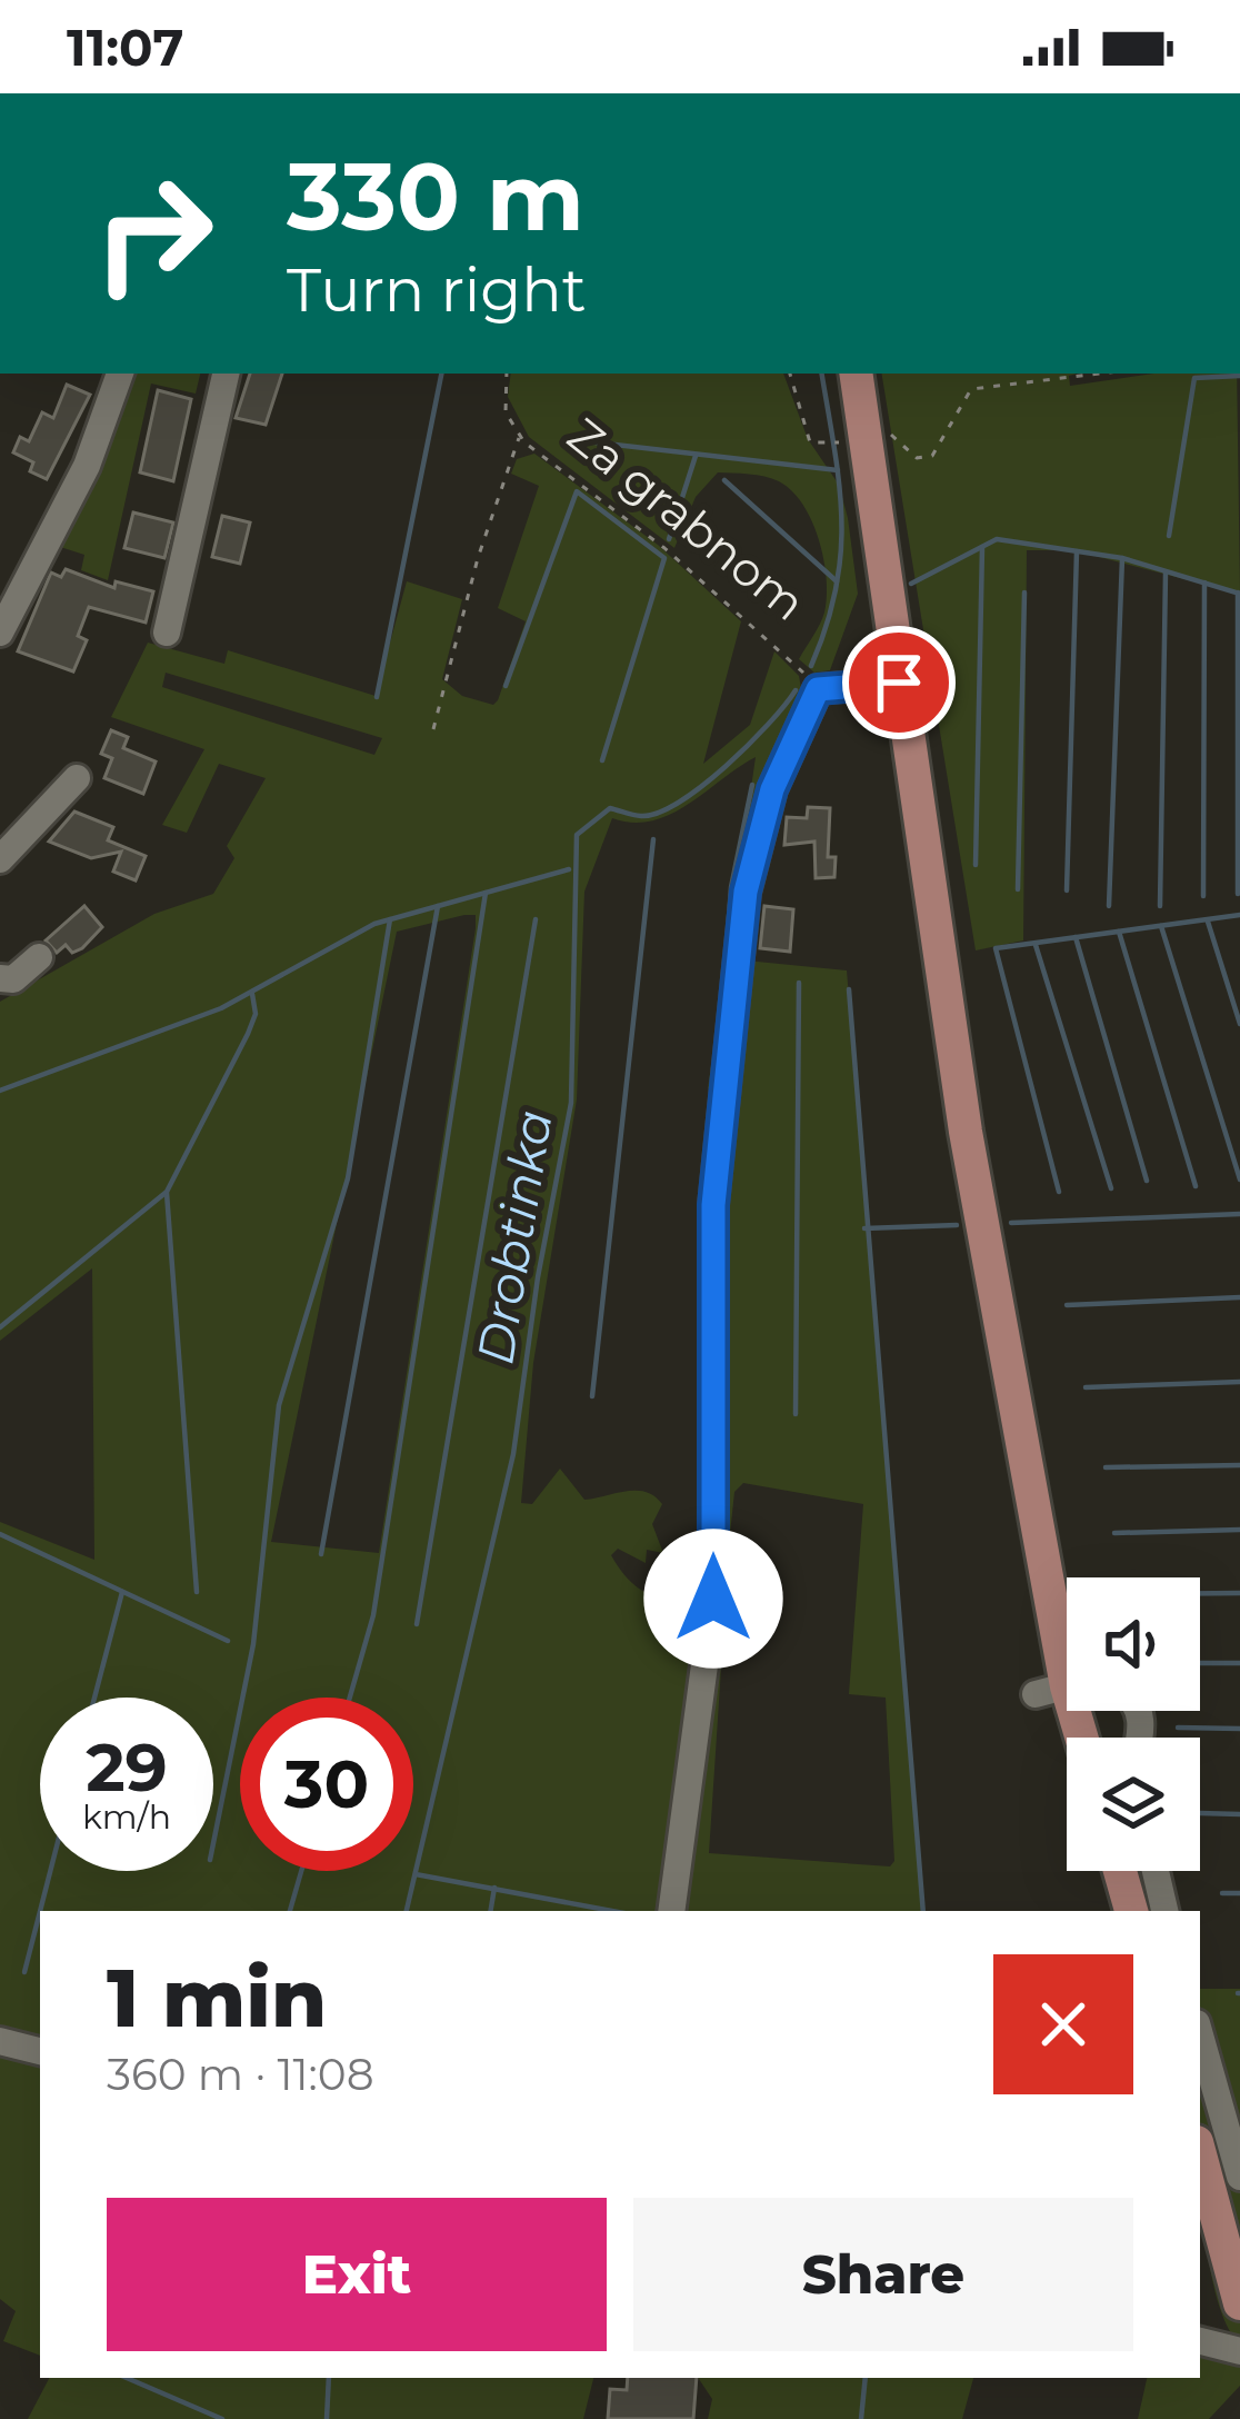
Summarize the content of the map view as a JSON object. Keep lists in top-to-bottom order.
{
  "streets": {
    "street": ["Za grabnom"]
  },
  "water": ["Drobtinka"],
  "page": {
    "status": "11:07",
    "turn": ["330 m", "Turn right"],
    "speed": "29 km/h",
    "limit": "30",
    "heading": ["1 min", "360 m · 11:08"],
    "buttons": ["Exit", "Share"]
  }
}
